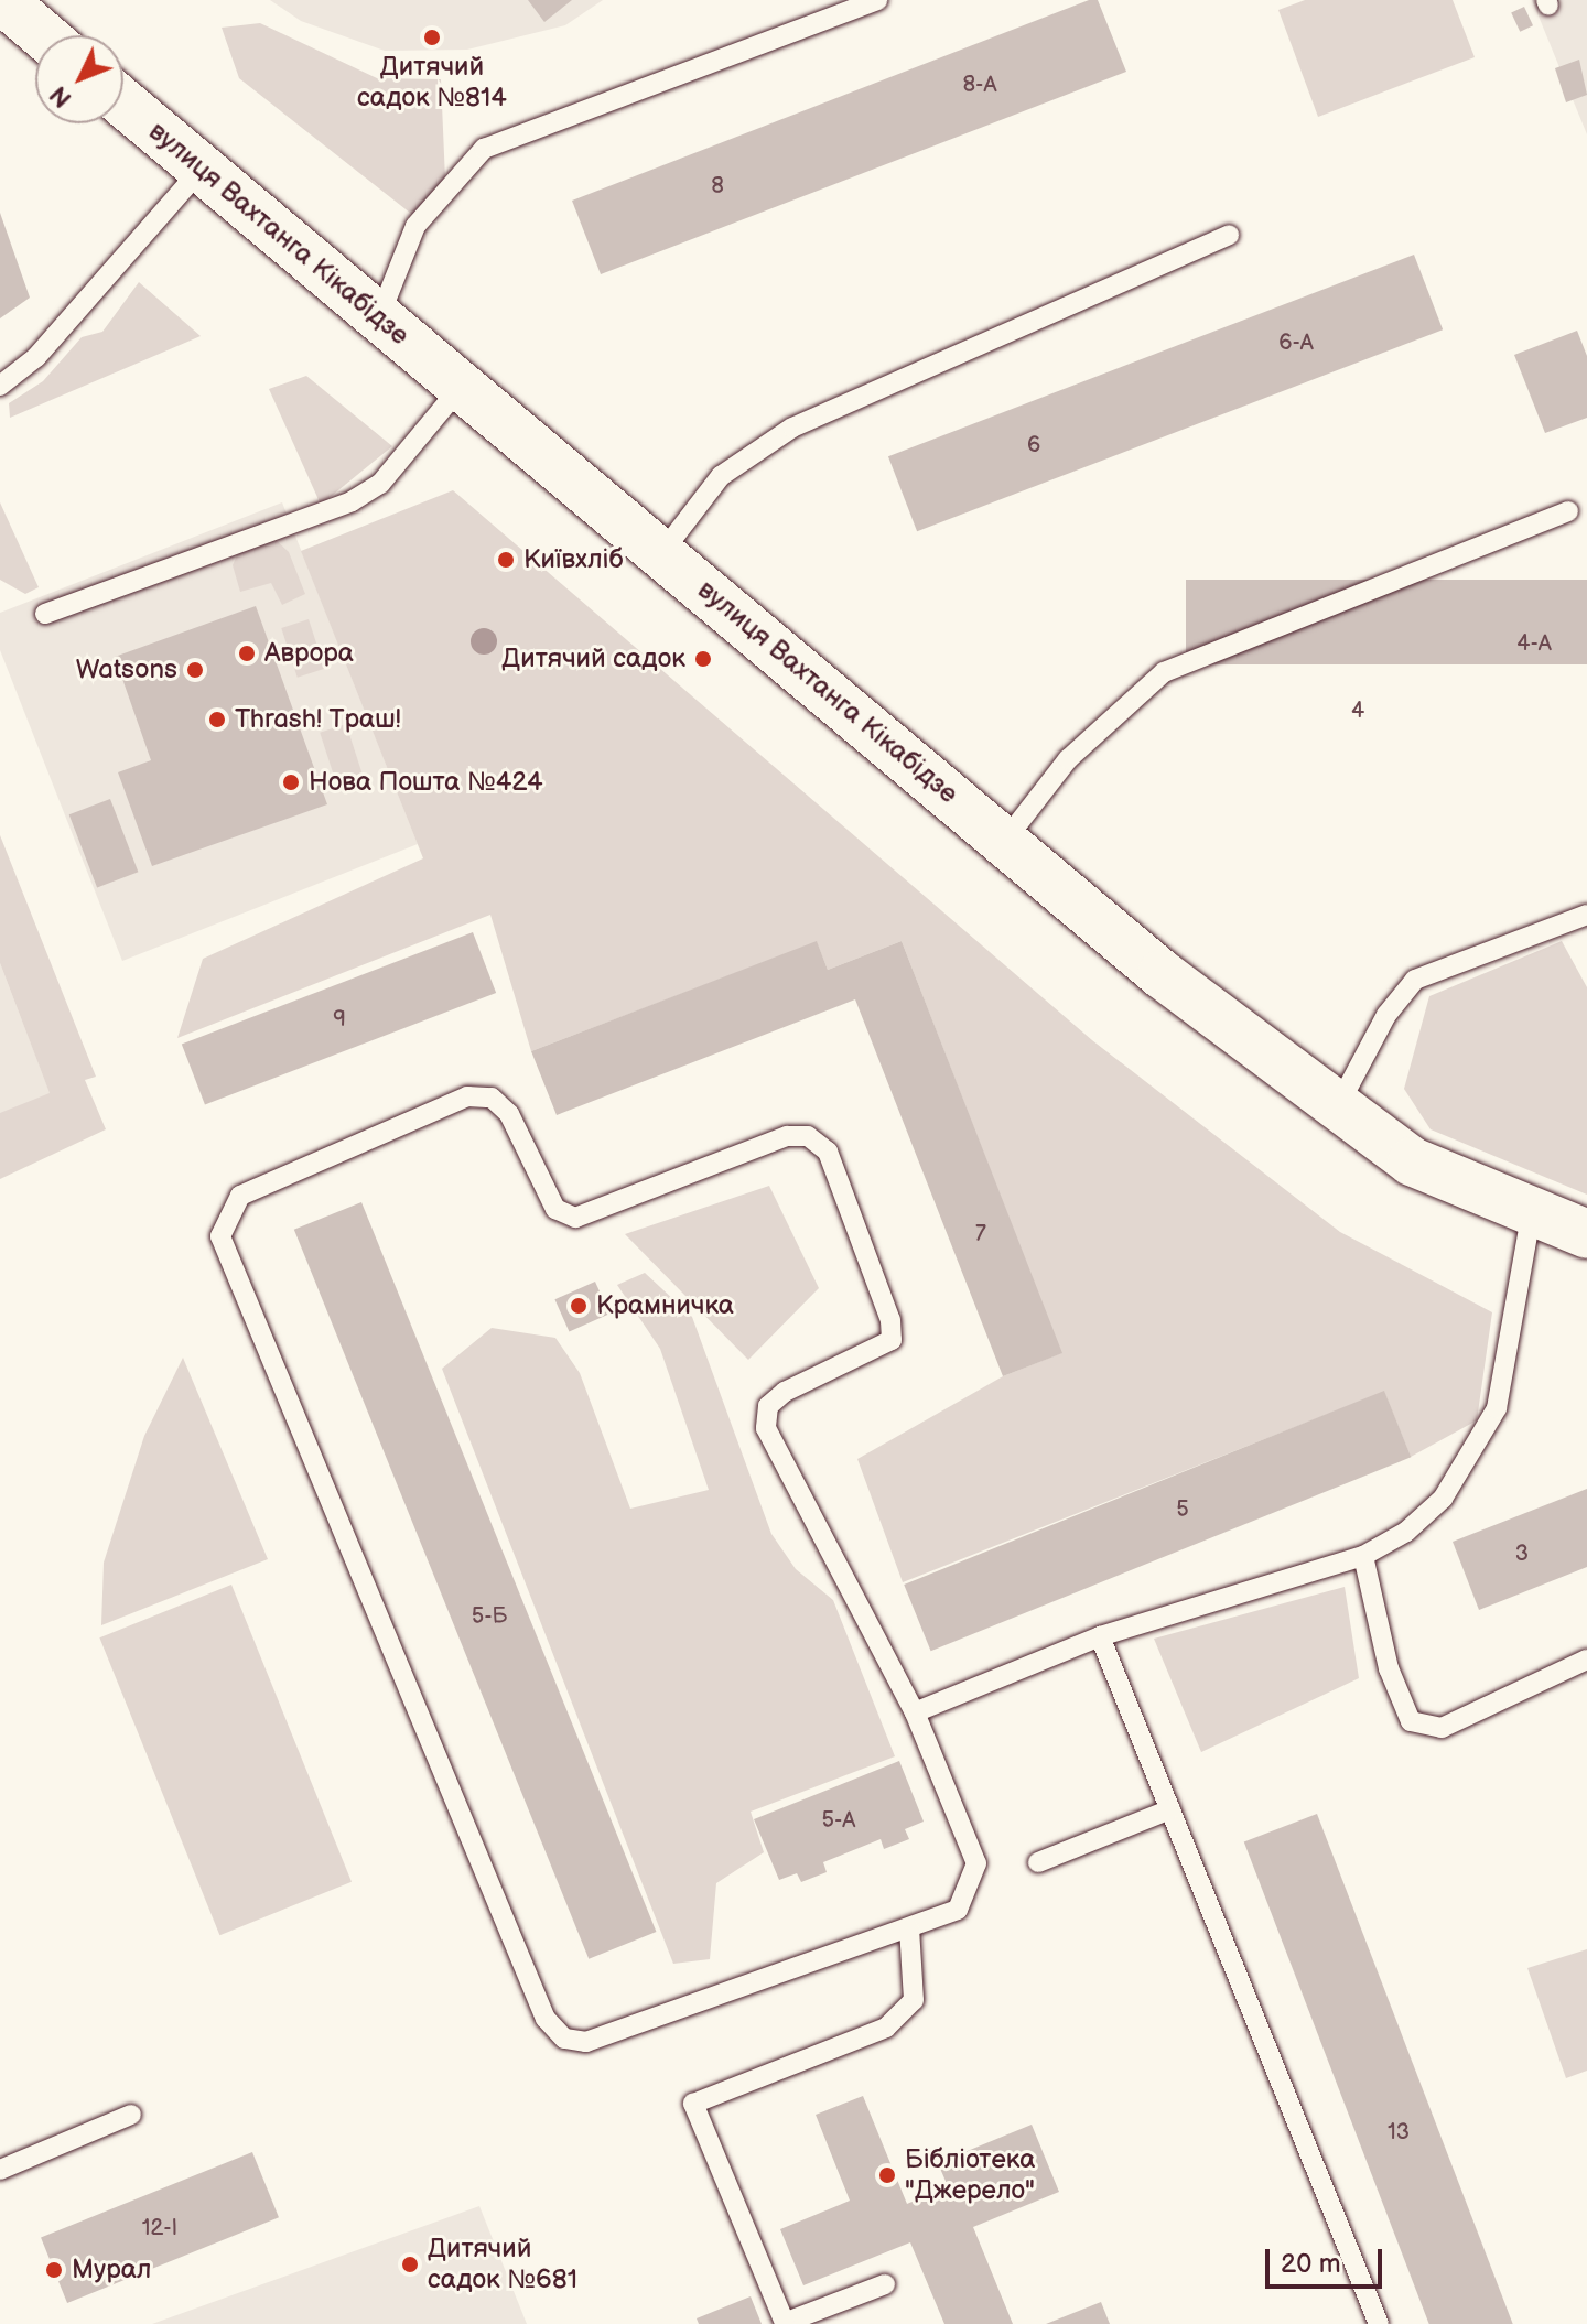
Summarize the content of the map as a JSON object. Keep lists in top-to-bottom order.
{
  "streets": {
    "street": ["вулиця Вахтанга Кікабідзе"]
  },
  "places": [
    "Дитячий садок №814",
    "Київхліб",
    "Аврора",
    "Дитячий садок",
    "Watsons",
    "Thrash! Траш!",
    "Нова Пошта №424",
    "Крамничка",
    "Бібліотека \"Джерело\"",
    "Дитячий садок №681",
    "Мурал"
  ],
  "house_numbers": [
    "8-А",
    "8",
    "6-А",
    "6",
    "4-А",
    "4",
    "9",
    "7",
    "5",
    "3",
    "5-Б",
    "5-А",
    "13",
    "12-І"
  ],
  "scale_bar": "20 m",
  "north": "bottom left"
}
